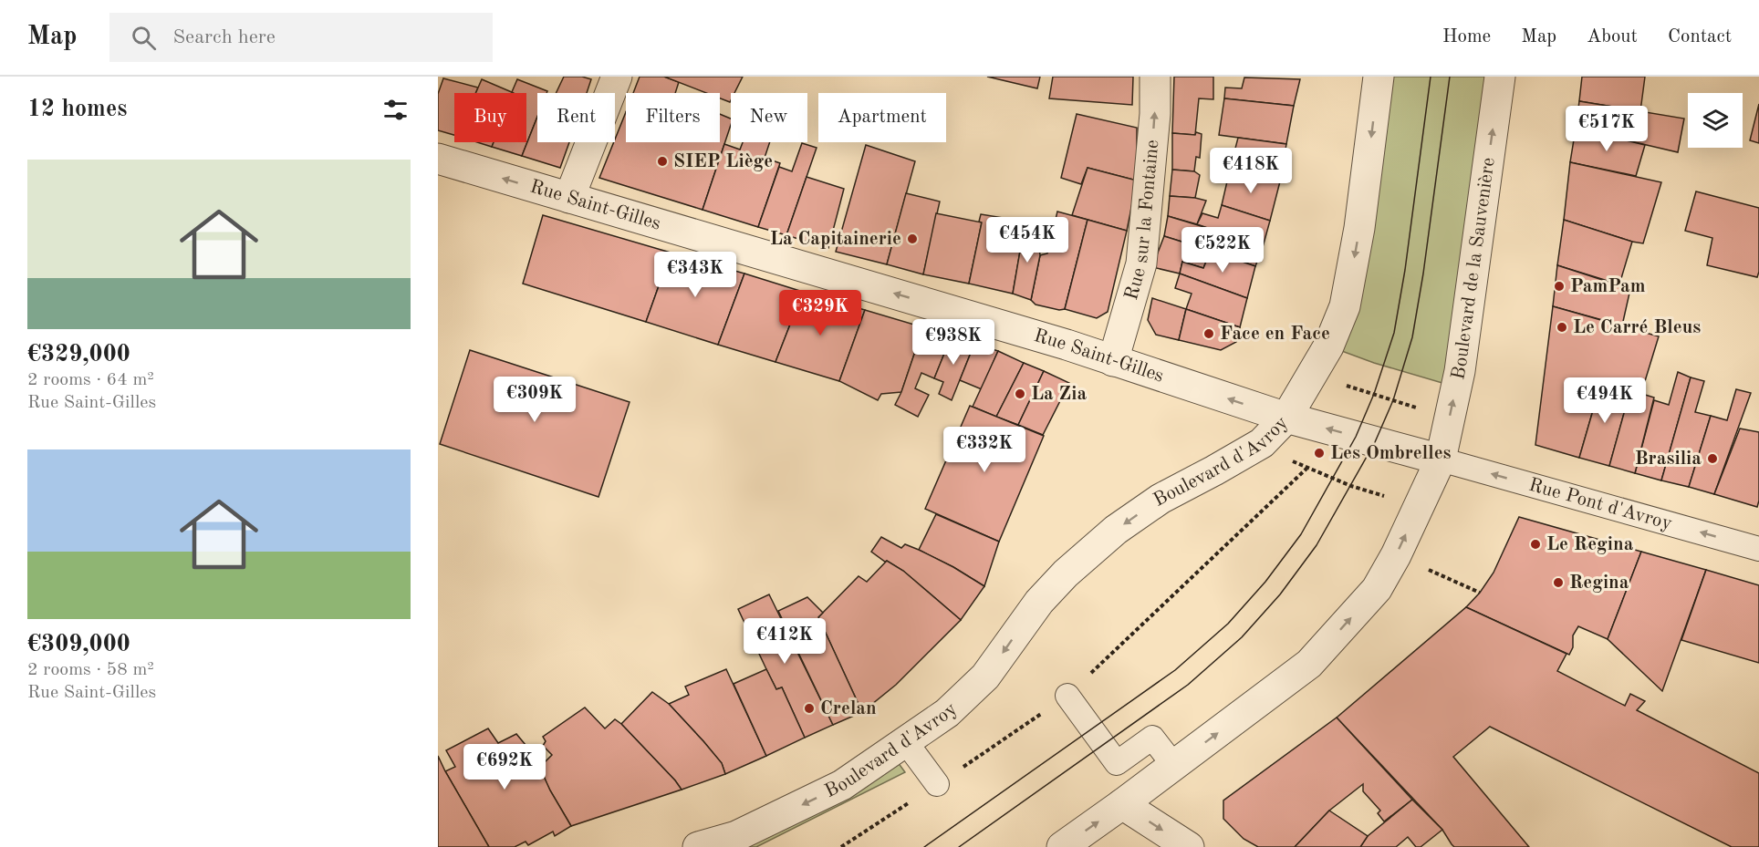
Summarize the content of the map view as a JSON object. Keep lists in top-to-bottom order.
{
  "streets": {
    "street": [
      "Rue Saint-Gilles",
      "Rue sur la Fontaine",
      "Boulevard de la Sauvenière",
      "Boulevard d'Avroy",
      "Rue Pont d'Avroy"
    ]
  },
  "crossings": [
    ["Rue Saint-Gilles", "Rue sur la Fontaine"],
    ["Rue Saint-Gilles", "Boulevard d'Avroy"],
    ["Boulevard de la Sauvenière", "Boulevard d'Avroy"],
    ["Boulevard de la Sauvenière", "Rue Pont d'Avroy"],
    ["Boulevard d'Avroy", "Rue Pont d'Avroy"]
  ],
  "one_way": ["Rue Saint-Gilles", "Rue Pont d'Avroy"],
  "places": [
    "SIEP Liège",
    "La Capitainerie",
    "PamPam",
    "Le Carré Bleus",
    "Face en Face",
    "La Zia",
    "Les Ombrelles",
    "Brasilia",
    "Le Regina",
    "Regina",
    "Crelan"
  ],
  "page": {
    "header": "Map",
    "search": "Search here",
    "nav": [
      "Home",
      "Map",
      "About",
      "Contact"
    ],
    "heading": "12 homes",
    "chip": [
      "Buy",
      "Rent",
      "Filters",
      "New",
      "Apartment"
    ],
    "price": [
      "€517K",
      "€418K",
      "€454K",
      "€522K",
      "€343K",
      "€329K",
      "€938K",
      "€309K",
      "€494K",
      "€332K",
      "€412K",
      "€692K"
    ],
    "list": [
      {
        "name": "€329,000",
        "note": "2 rooms · 64 m² · Rue Saint-Gilles"
      },
      {
        "name": "€309,000",
        "note": "2 rooms · 58 m² · Rue Saint-Gilles"
      }
    ]
  }
}
